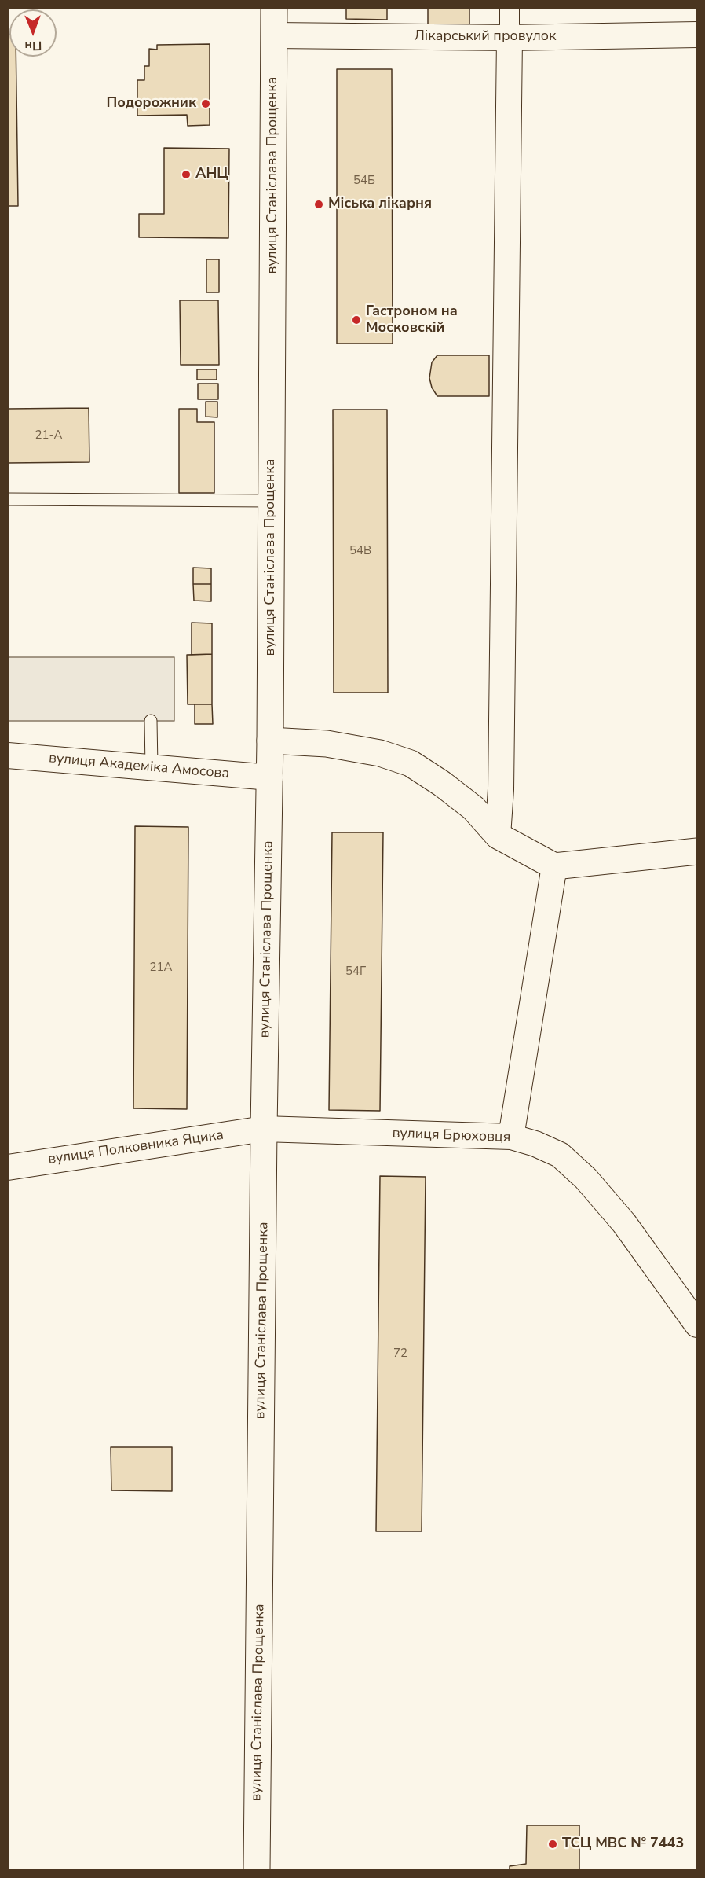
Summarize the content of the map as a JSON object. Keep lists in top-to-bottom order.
{
  "streets": {
    "main road": ["вулиця Станіслава Прощенка"],
    "street": [
      "Лікарський провулок",
      "вулиця Академіка Амосова",
      "вулиця Брюховця",
      "вулиця Полковника Яцика"
    ]
  },
  "crossings": [
    ["Лікарський провулок", "вулиця Станіслава Прощенка"],
    ["вулиця Станіслава Прощенка", "вулиця Академіка Амосова"],
    ["вулиця Станіслава Прощенка", "вулиця Брюховця"],
    ["вулиця Станіслава Прощенка", "вулиця Полковника Яцика"],
    ["вулиця Брюховця", "вулиця Полковника Яцика"]
  ],
  "places": [
    "Подорожник",
    "АНЦ",
    "Міська лікарня",
    "Гастроном на Московскій",
    "ТСЦ МВС № 7443"
  ],
  "house_numbers": [
    "54Б",
    "21-А",
    "54В",
    "21А",
    "54Г",
    "72"
  ],
  "north": "bottom"
}
